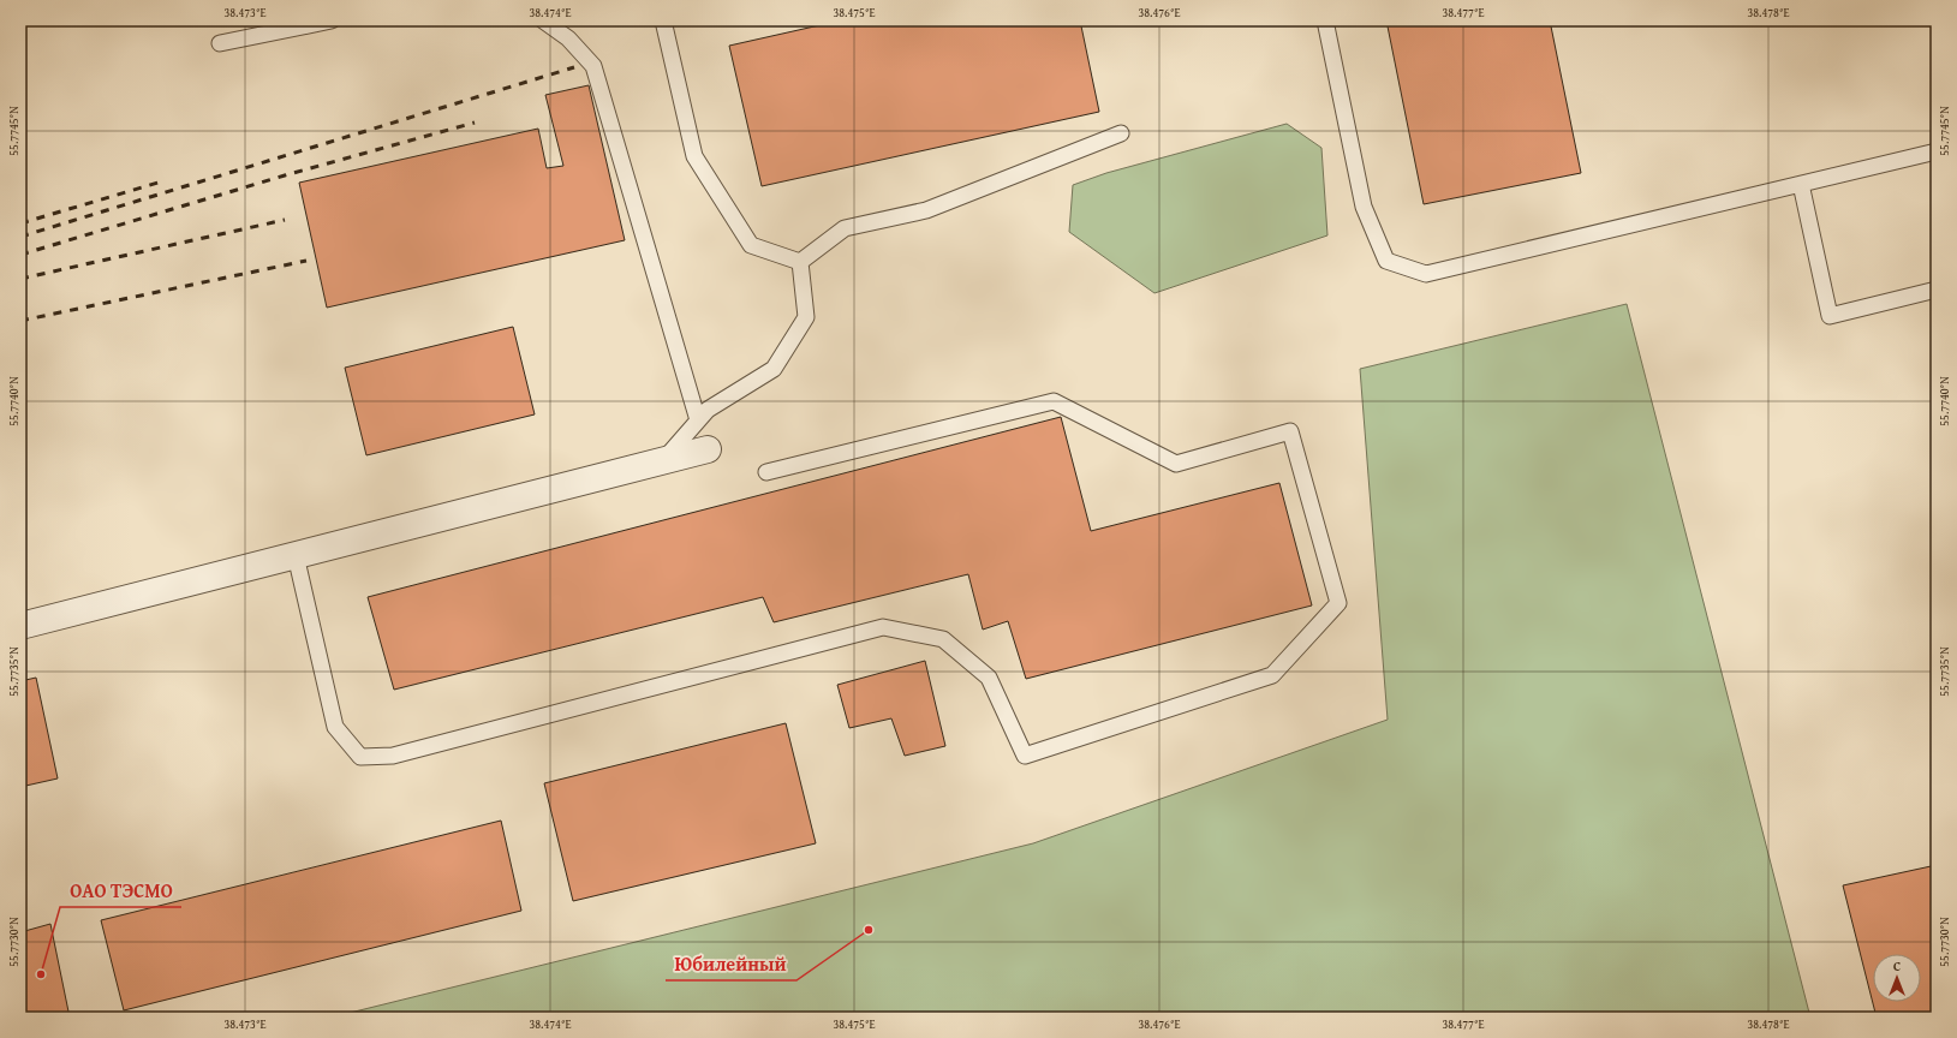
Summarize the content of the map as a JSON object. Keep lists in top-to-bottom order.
{
  "places": ["Юбилейный", "ОАО ТЭСМО"],
  "north": "top",
  "coordinates": [
    "38.473°E",
    "38.474°E",
    "38.475°E",
    "38.476°E",
    "38.477°E",
    "38.478°E",
    "55.7745°N",
    "55.7740°N",
    "55.7735°N",
    "55.7730°N"
  ]
}
